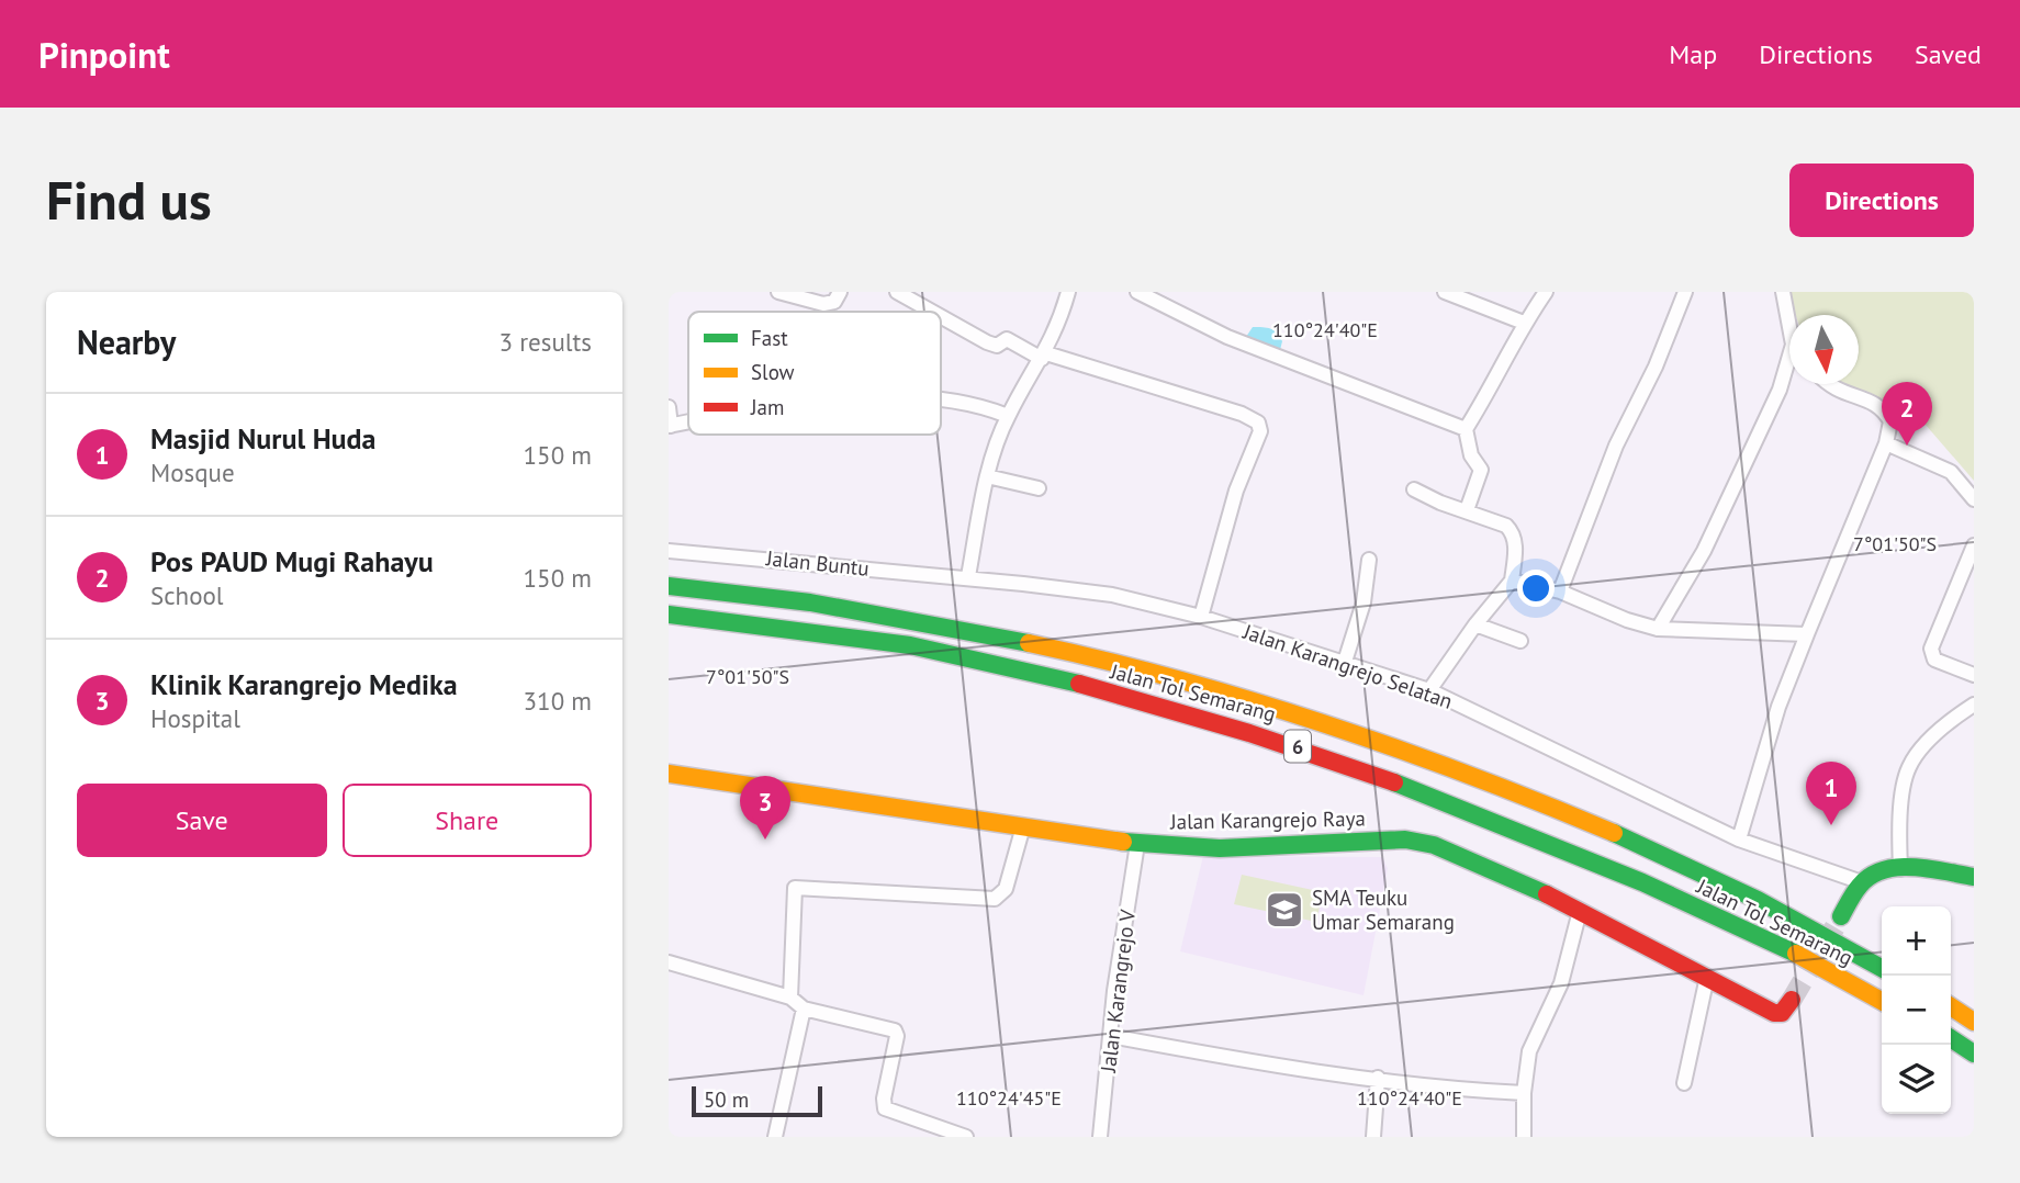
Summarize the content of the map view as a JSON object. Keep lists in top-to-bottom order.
{
  "streets": {
    "main road": ["Jalan Tol Semarang", "6", "Jalan Karangrejo Raya"],
    "street": ["Jalan Buntu", "Jalan Karangrejo Selatan", "Jalan Karangrejo V"]
  },
  "crossings": [
    ["Jalan Buntu", "Jalan Karangrejo Selatan"],
    ["Jalan Karangrejo Raya", "Jalan Karangrejo V"]
  ],
  "places": {
    "school or university": ["SMA Teuku Umar Semarang"]
  },
  "legend": ["Fast", "Slow", "Jam"],
  "scale_bar": "50 m",
  "north": "bottom",
  "page": {
    "header": "Pinpoint",
    "nav": ["Map", "Directions", "Saved"],
    "buttons": [
      "Directions",
      ["Save", "Share"]
    ],
    "title": "Find us",
    "heading": ["Nearby", "3 results"],
    "pins": ["2", "1", "3"],
    "list": [
      {
        "mark": "1",
        "name": "Masjid Nurul Huda",
        "note": "Mosque",
        "value": "150 m"
      },
      {
        "mark": "2",
        "name": "Pos PAUD Mugi Rahayu",
        "note": "School",
        "value": "150 m"
      },
      {
        "mark": "3",
        "name": "Klinik Karangrejo Medika",
        "note": "Hospital",
        "value": "310 m"
      }
    ],
    "map_buttons": ["+", "−"],
    "scale": "50 m"
  },
  "coordinates": ["110°24'40\"E", "7°01'50\"S", "110°24'45\"E"]
}
